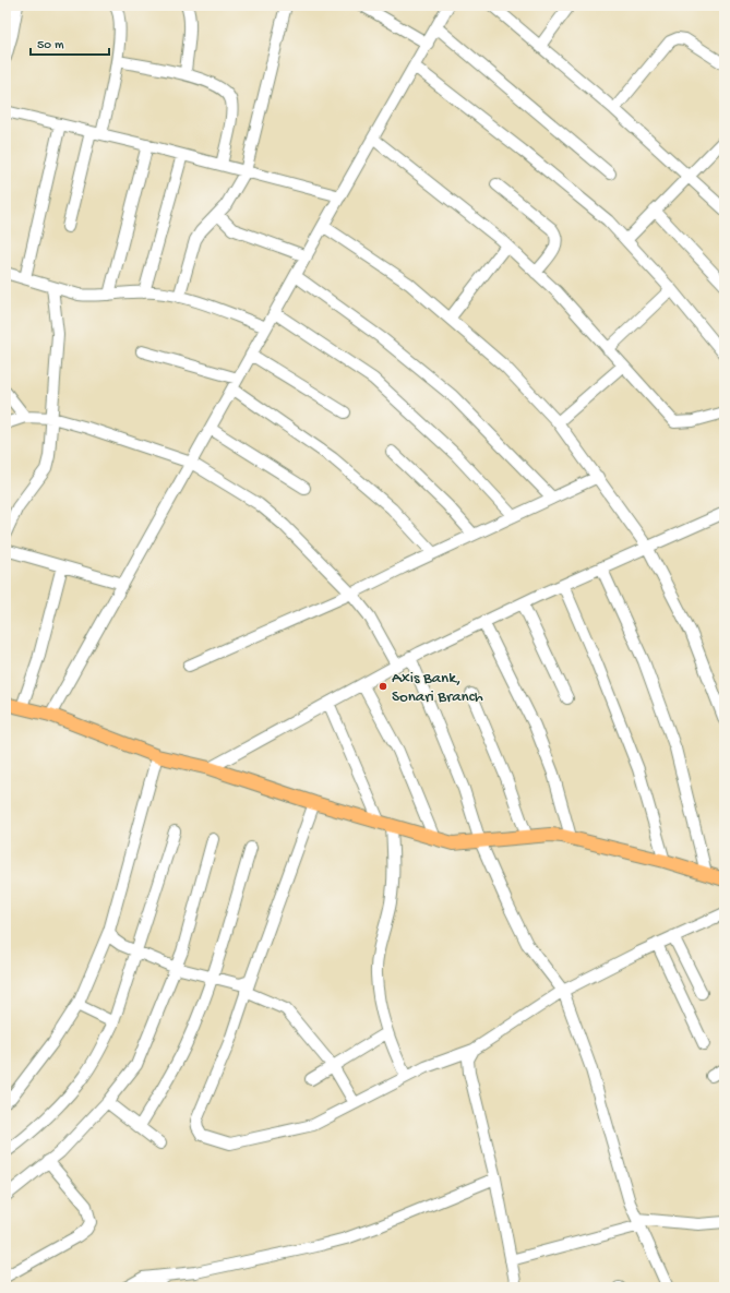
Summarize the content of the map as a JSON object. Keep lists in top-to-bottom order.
{
  "places": ["Axis Bank, Sonari Branch"],
  "scale_bar": "50 m"
}
